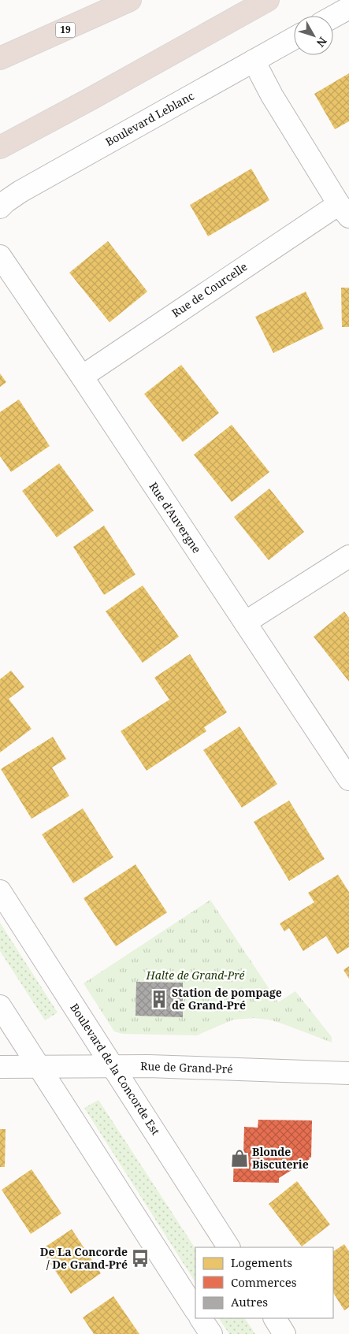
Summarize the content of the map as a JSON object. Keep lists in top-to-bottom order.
{
  "streets": {
    "highway": ["19"],
    "street": [
      "Boulevard Leblanc",
      "Rue de Courcelle",
      "Rue d'Auvergne",
      "Rue de Grand-Pré",
      "Boulevard de la Concorde Est"
    ]
  },
  "crossings": [
    ["Boulevard Leblanc", "Rue de Courcelle"],
    ["Rue de Courcelle", "Rue d'Auvergne"],
    ["Rue de Grand-Pré", "Boulevard de la Concorde Est"]
  ],
  "parks": ["Halte de Grand-Pré"],
  "places": {
    "building": ["Station de pompage de Grand-Pré"],
    "shop": ["Blonde Biscuterie"],
    "bus stop": ["De La Concorde / De Grand-Pré"]
  },
  "legend": ["Logements", "Commerces", "Autres"],
  "north": "bottom right"
}
